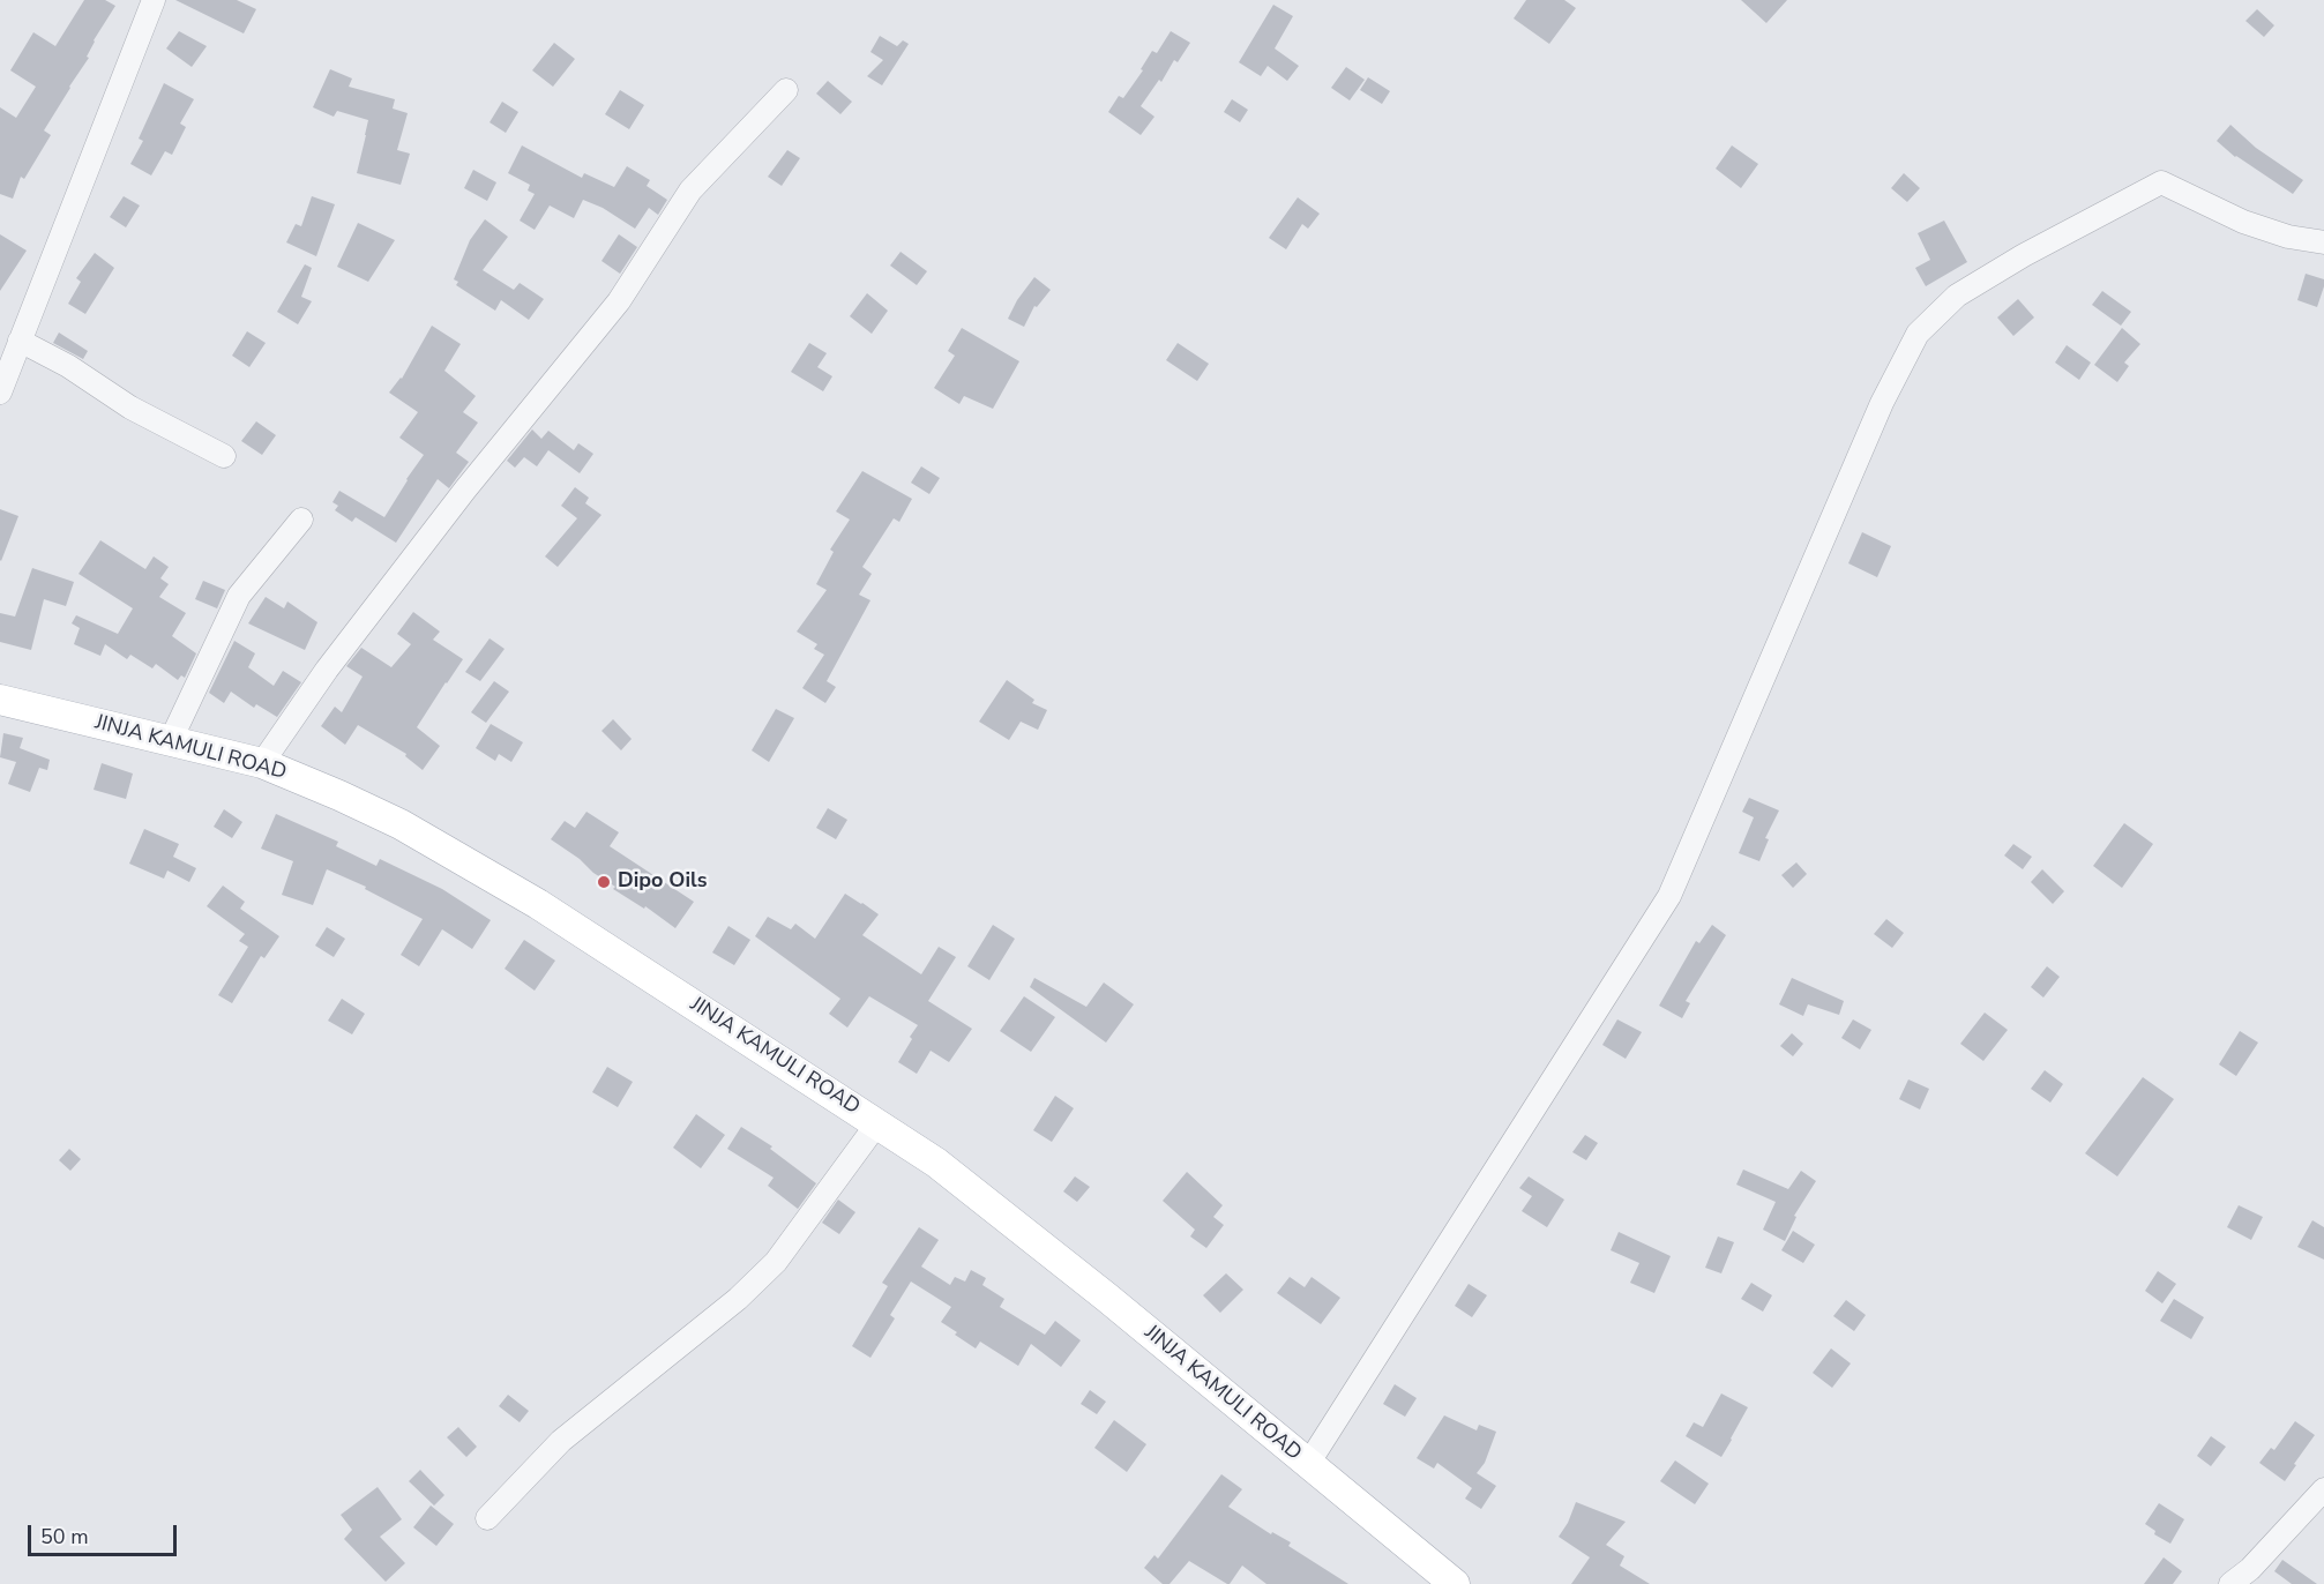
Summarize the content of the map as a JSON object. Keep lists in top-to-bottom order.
{
  "streets": {
    "main road": ["JINJA KAMULI ROAD"]
  },
  "places": ["Dipo Oils"],
  "scale_bar": "50 m"
}
